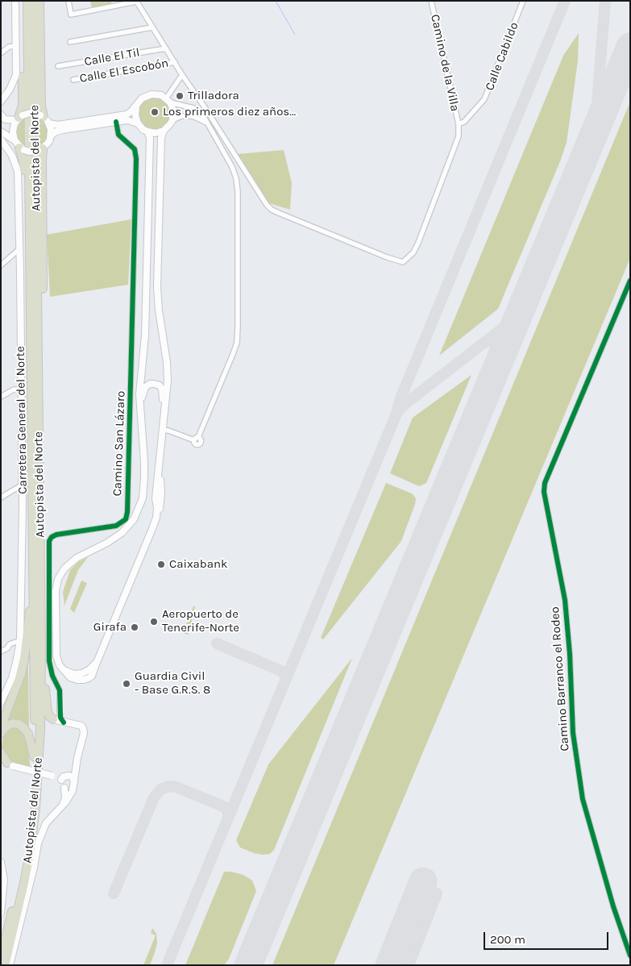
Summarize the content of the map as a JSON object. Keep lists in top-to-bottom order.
{
  "streets": {
    "highway": ["Autopista del Norte"],
    "main road": ["Carretera General del Norte"],
    "street": [
      "Calle Cabildo",
      "Calle El Til",
      "Camino de la Villa",
      "Calle El Escobón",
      "Camino San Lázaro",
      "Camino Barranco el Rodeo"
    ]
  },
  "crossings": [
    ["Calle Cabildo", "Camino de la Villa"]
  ],
  "places": [
    "Trilladora",
    "Los primeros diez años...",
    "Caixabank",
    "Aeropuerto de Tenerife-Norte",
    "Girafa",
    "Guardia Civil - Base G.R.S. 8"
  ],
  "scale_bar": "200 m"
}
